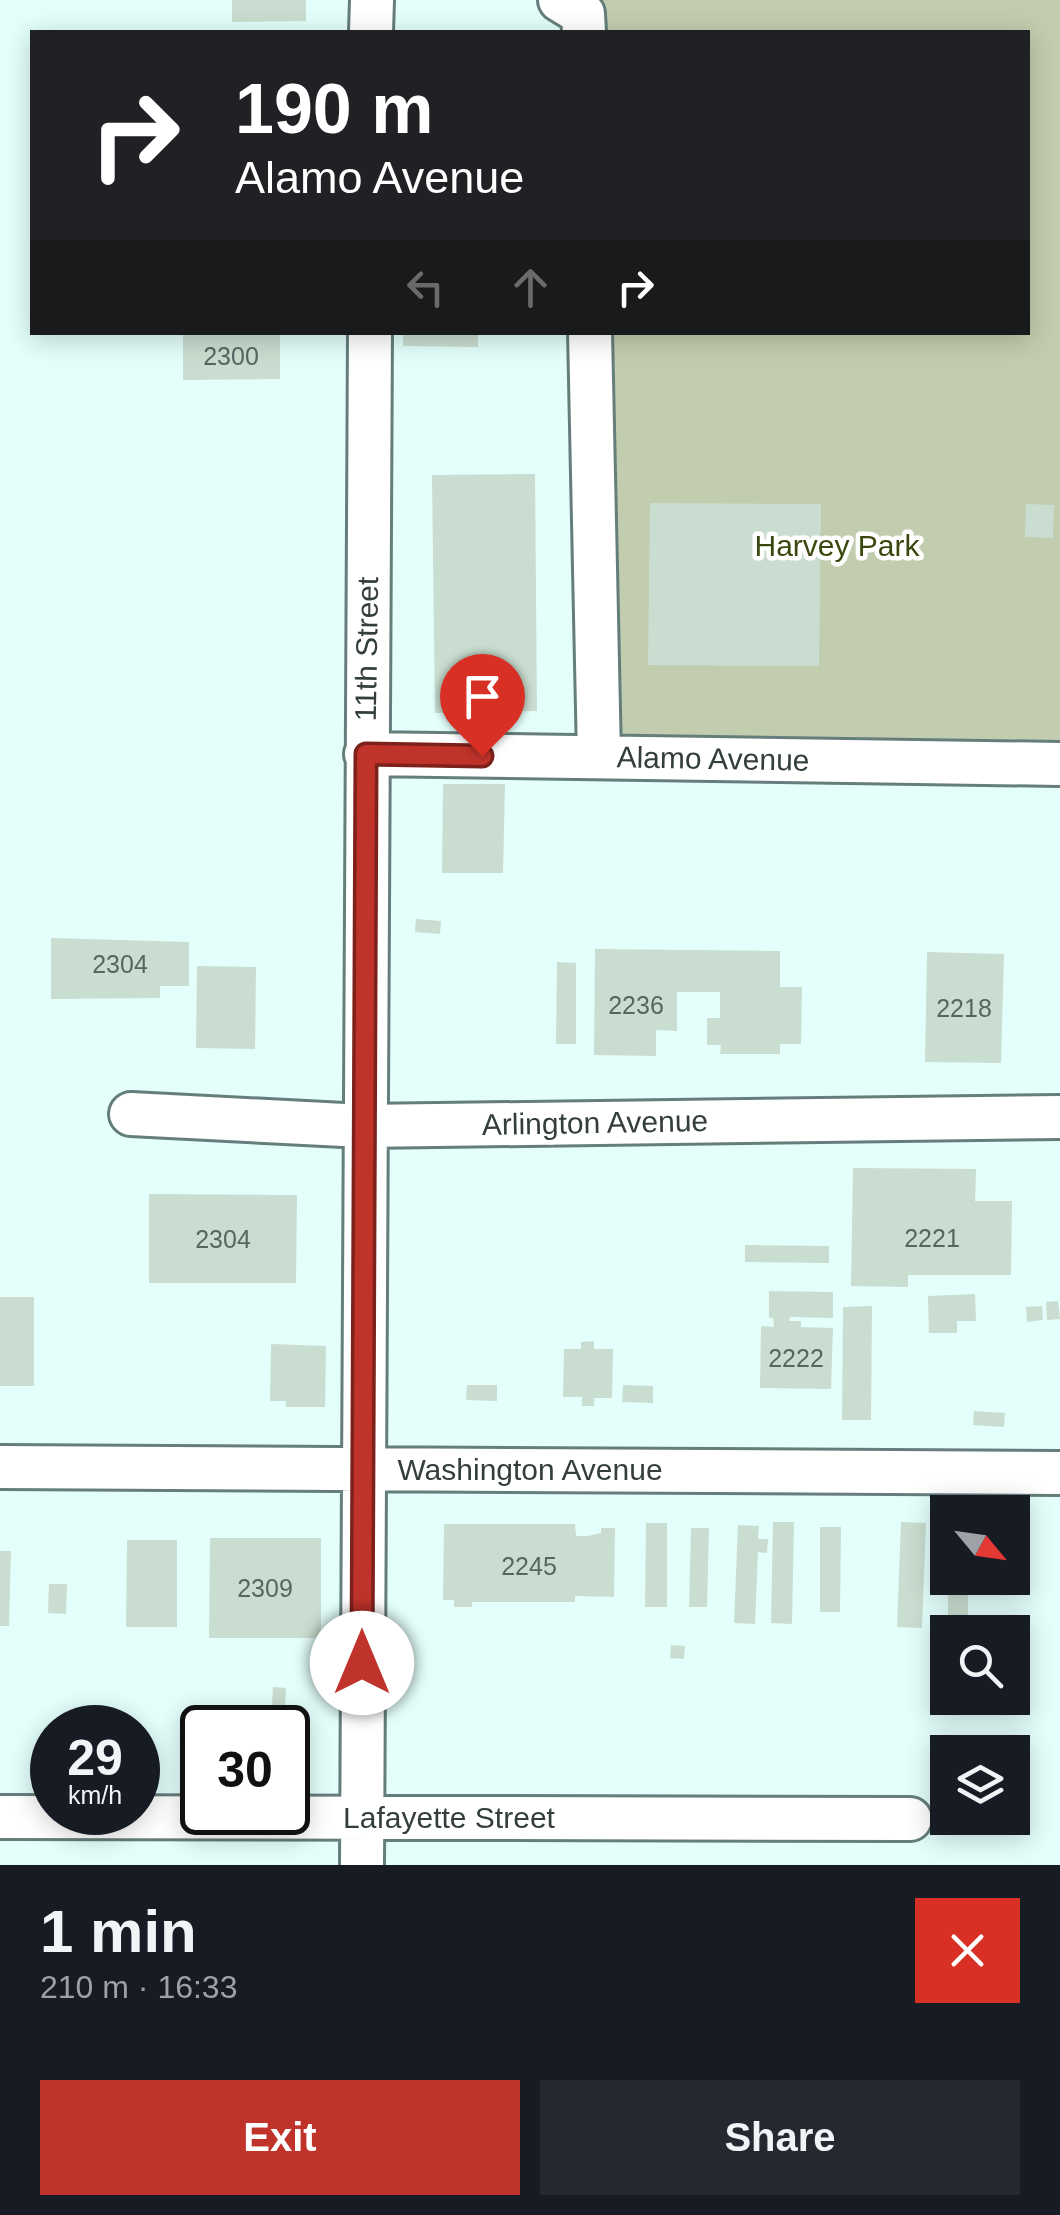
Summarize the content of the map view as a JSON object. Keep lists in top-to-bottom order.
{
  "streets": {
    "street": [
      "11th Street",
      "Alamo Avenue",
      "Arlington Avenue",
      "Washington Avenue",
      "Lafayette Street"
    ]
  },
  "crossings": [
    ["11th Street", "Alamo Avenue"],
    ["11th Street", "Arlington Avenue"],
    ["11th Street", "Washington Avenue"],
    ["11th Street", "Lafayette Street"]
  ],
  "parks": ["Harvey Park"],
  "house_numbers": [
    "2300",
    "2304",
    "2236",
    "2218",
    "2221",
    "2304",
    "2222",
    "2245",
    "2309"
  ],
  "north": "bottom right",
  "page": {
    "turn": ["190 m", "Alamo Avenue"],
    "speed": "29 km/h",
    "limit": "30",
    "heading": ["1 min", "210 m · 16:33"],
    "buttons": ["Exit", "Share"]
  }
}
